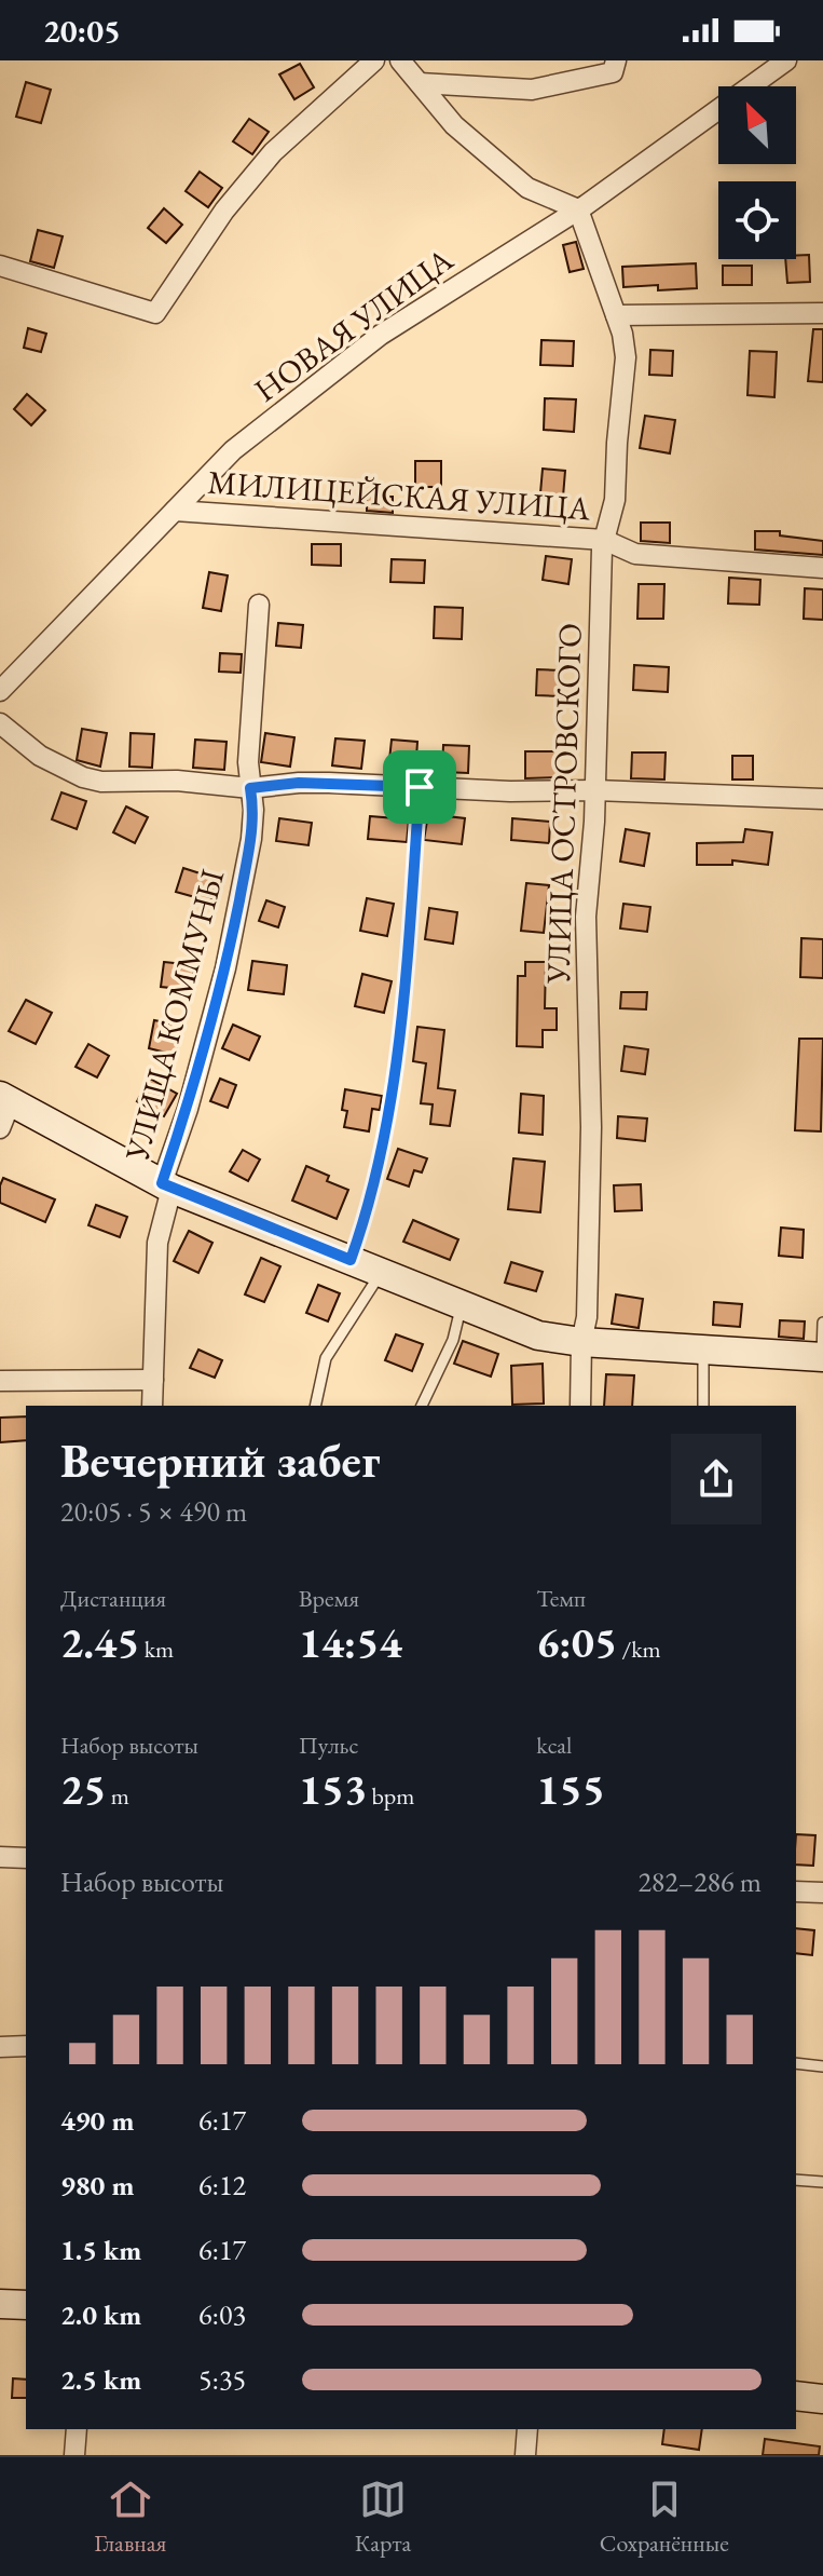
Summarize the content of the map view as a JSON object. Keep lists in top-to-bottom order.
{
  "streets": {
    "street": [
      "НОВАЯ УЛИЦА",
      "МИЛИЦЕЙСКАЯ УЛИЦА",
      "УЛИЦА ОСТРОВСКОГО",
      "УЛИЦА КОММУНЫ"
    ]
  },
  "crossings": [
    ["НОВАЯ УЛИЦА", "МИЛИЦЕЙСКАЯ УЛИЦА"],
    ["НОВАЯ УЛИЦА", "УЛИЦА ОСТРОВСКОГО"],
    ["МИЛИЦЕЙСКАЯ УЛИЦА", "УЛИЦА ОСТРОВСКОГО"]
  ],
  "north": "top left",
  "page": {
    "status": "20:05",
    "heading": ["Вечерний забег", "20:05 · 5 × 490 m"],
    "stats": [
      ["Дистанция", "2.45 km"],
      ["Время", "14:54"],
      ["Темп", "6:05 /km"],
      ["Набор высоты", "25 m"],
      ["Пульс", "153 bpm"],
      ["kcal", "155"]
    ],
    "chart": ["Набор высоты", "282–286 m"],
    "list": [
      {
        "name": "490 m",
        "note": "6:17"
      },
      {
        "name": "980 m",
        "note": "6:12"
      },
      {
        "name": "1.5 km",
        "note": "6:17"
      },
      {
        "name": "2.0 km",
        "note": "6:03"
      },
      {
        "name": "2.5 km",
        "note": "5:35"
      }
    ],
    "tabs": ["Главная", "Карта", "Сохранённые"]
  }
}
